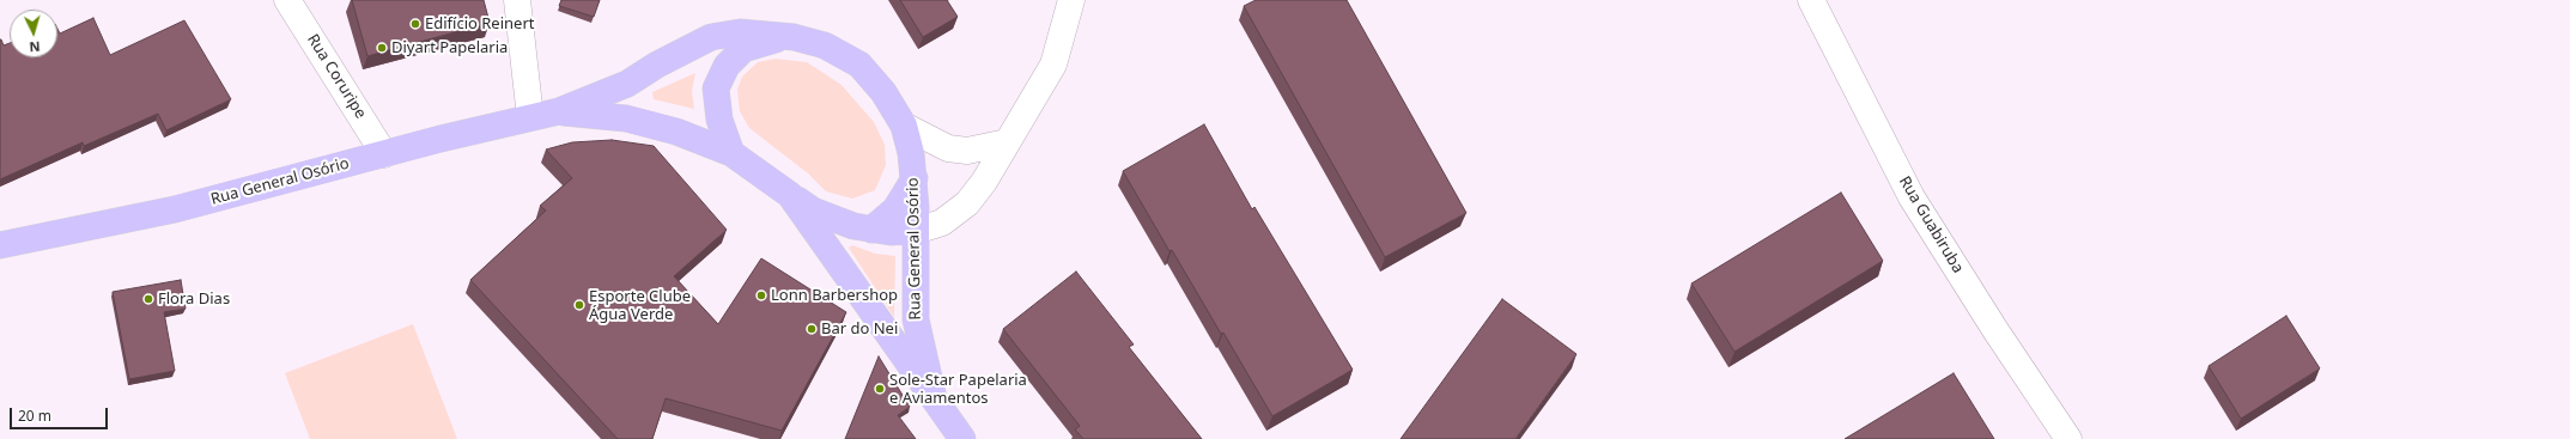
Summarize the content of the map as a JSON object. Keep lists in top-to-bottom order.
{
  "streets": {
    "main road": ["Rua General Osório"],
    "street": ["Rua Coruripe", "Rua Guabiruba"]
  },
  "crossings": [
    ["Rua Coruripe", "Rua General Osório"]
  ],
  "places": [
    "Edifício Reinert",
    "Diyart Papelaria",
    "Lonn Barbershop",
    "Flora Dias",
    "Esporte Clube Água Verde",
    "Bar do Nei",
    "Sole-Star Papelaria e Aviamentos"
  ],
  "scale_bar": "20 m",
  "north": "bottom"
}
